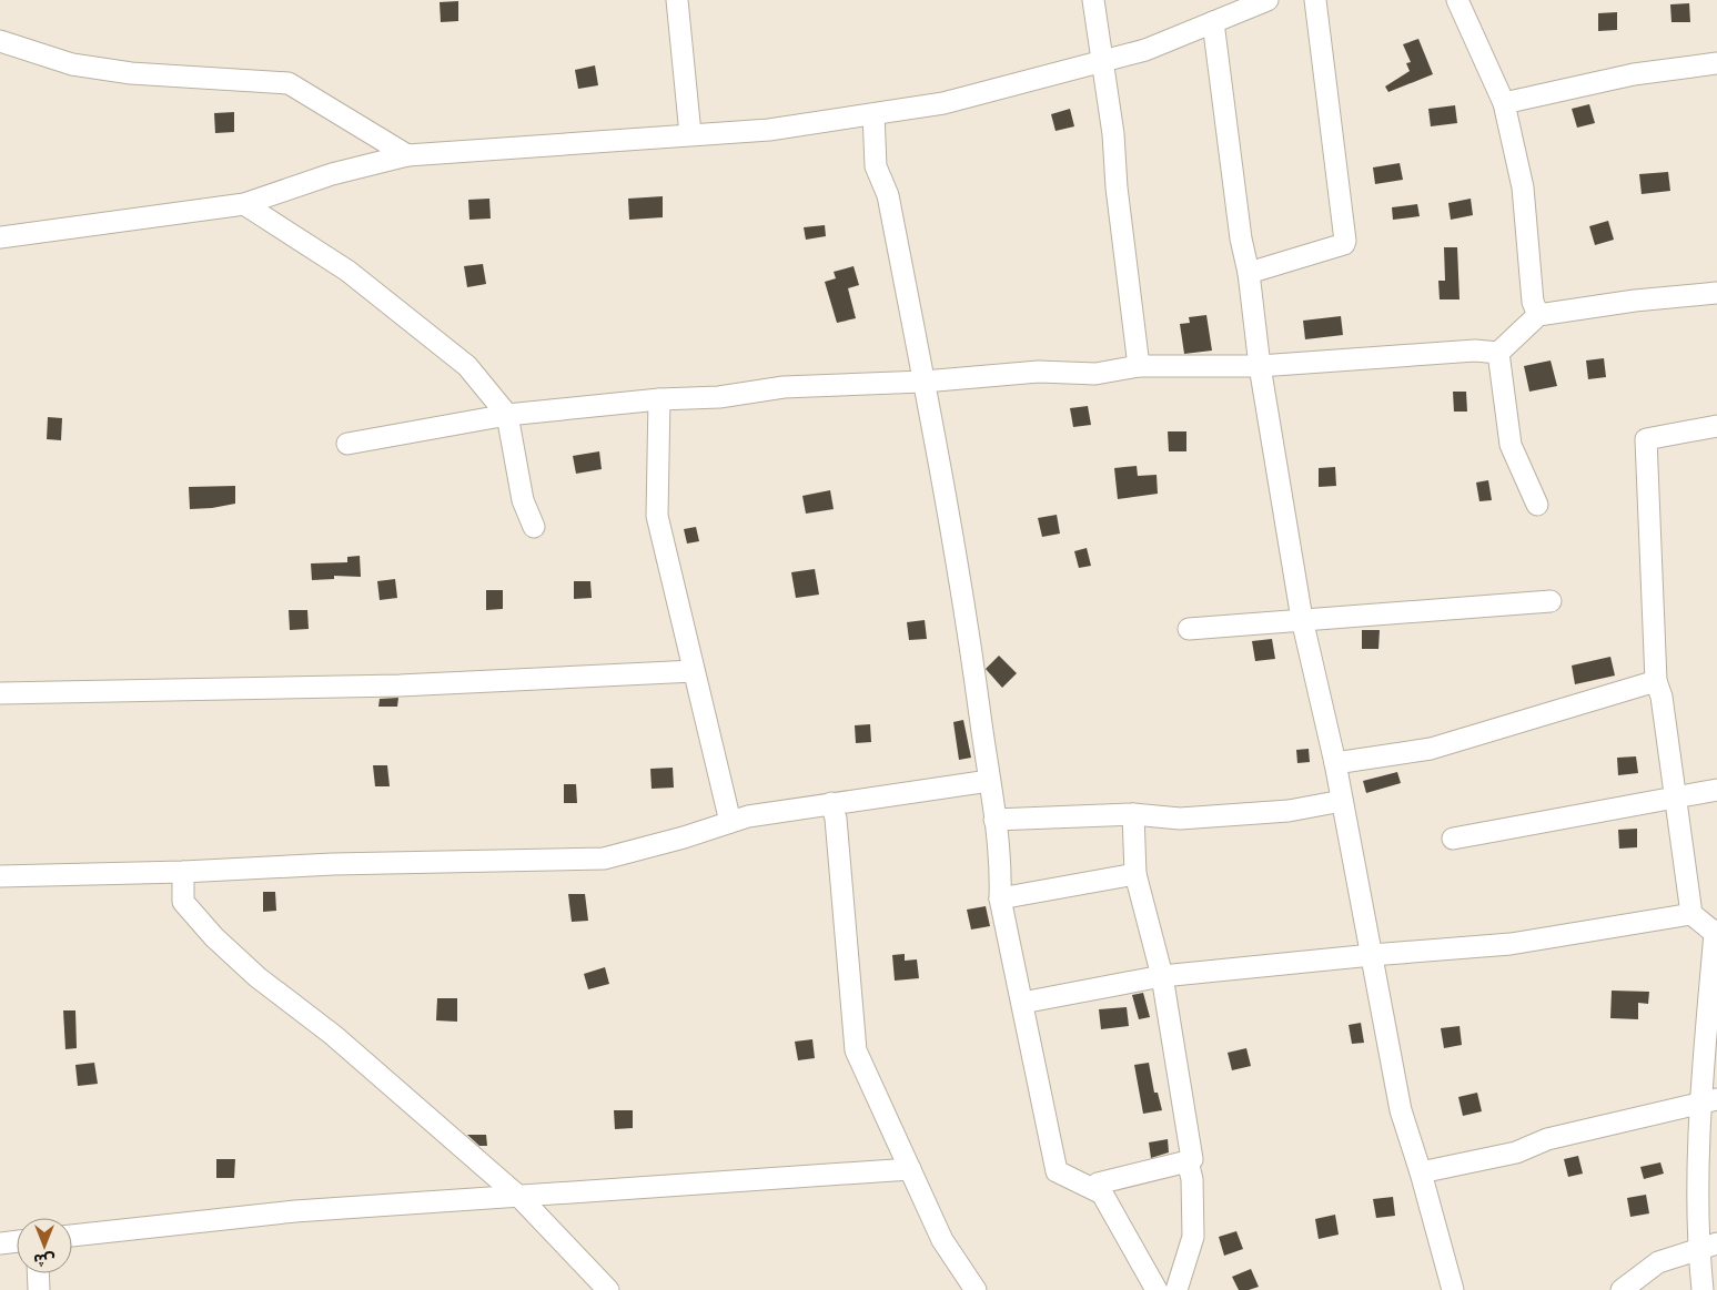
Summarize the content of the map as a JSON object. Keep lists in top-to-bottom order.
{
  "north": "bottom"
}
